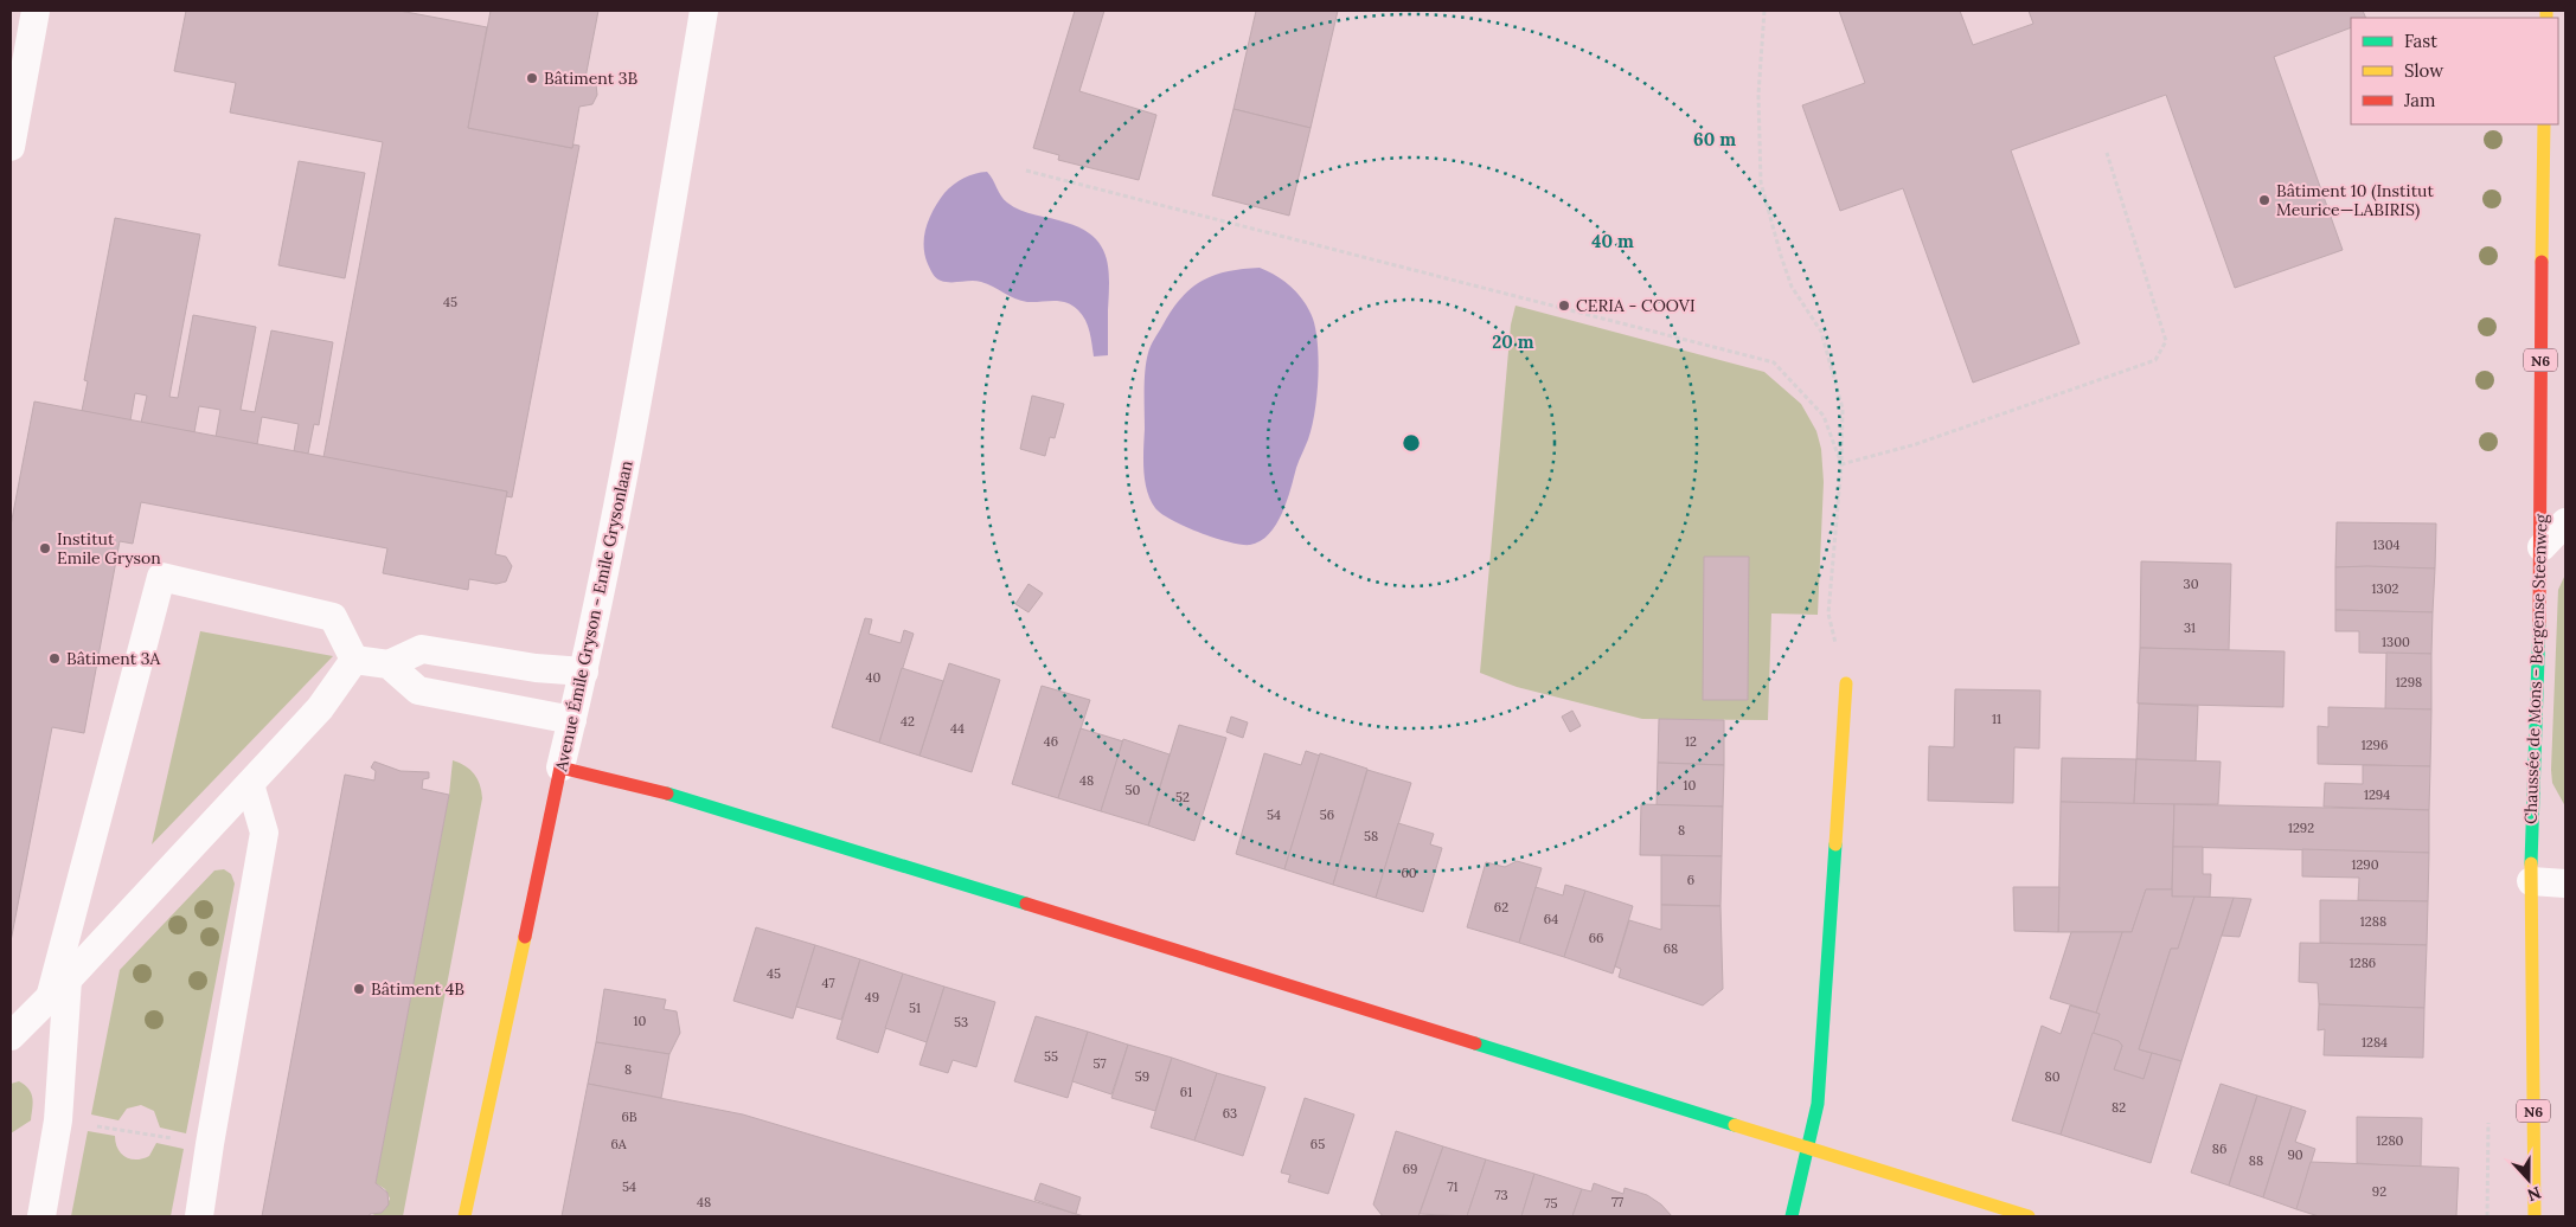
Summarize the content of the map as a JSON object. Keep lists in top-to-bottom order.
{
  "streets": {
    "street": ["N6", "Avenue Émile Gryson - Emile Grysonlaan", "Chaussée de Mons - Bergense Steenweg"]
  },
  "places": [
    "Bâtiment 3B",
    "Bâtiment 10 (Institut Meurice—LABIRIS)",
    "CERIA - COOVI",
    "Institut Emile Gryson",
    "Bâtiment 3A",
    "Bâtiment 4B"
  ],
  "house_numbers": [
    "45",
    "1304",
    "30",
    "1302",
    "31",
    "1300",
    "40",
    "1298",
    "11",
    "42",
    "44",
    "46",
    "12",
    "1296",
    "48",
    "10",
    "50",
    "1294",
    "52",
    "54",
    "56",
    "1292",
    "8",
    "58",
    "1290",
    "60",
    "6",
    "62",
    "64",
    "1288",
    "66",
    "68",
    "1286",
    "45",
    "47",
    "49",
    "51",
    "10",
    "53",
    "1284",
    "55",
    "57",
    "8",
    "59",
    "80",
    "61",
    "82",
    "63",
    "6B",
    "1280",
    "6A",
    "65",
    "86",
    "90",
    "88",
    "69",
    "54",
    "71",
    "92",
    "73",
    "48",
    "77",
    "75"
  ],
  "legend": ["Fast", "Slow", "Jam"],
  "north": "bottom",
  "rings": ["60 m", "40 m", "20 m"]
}
